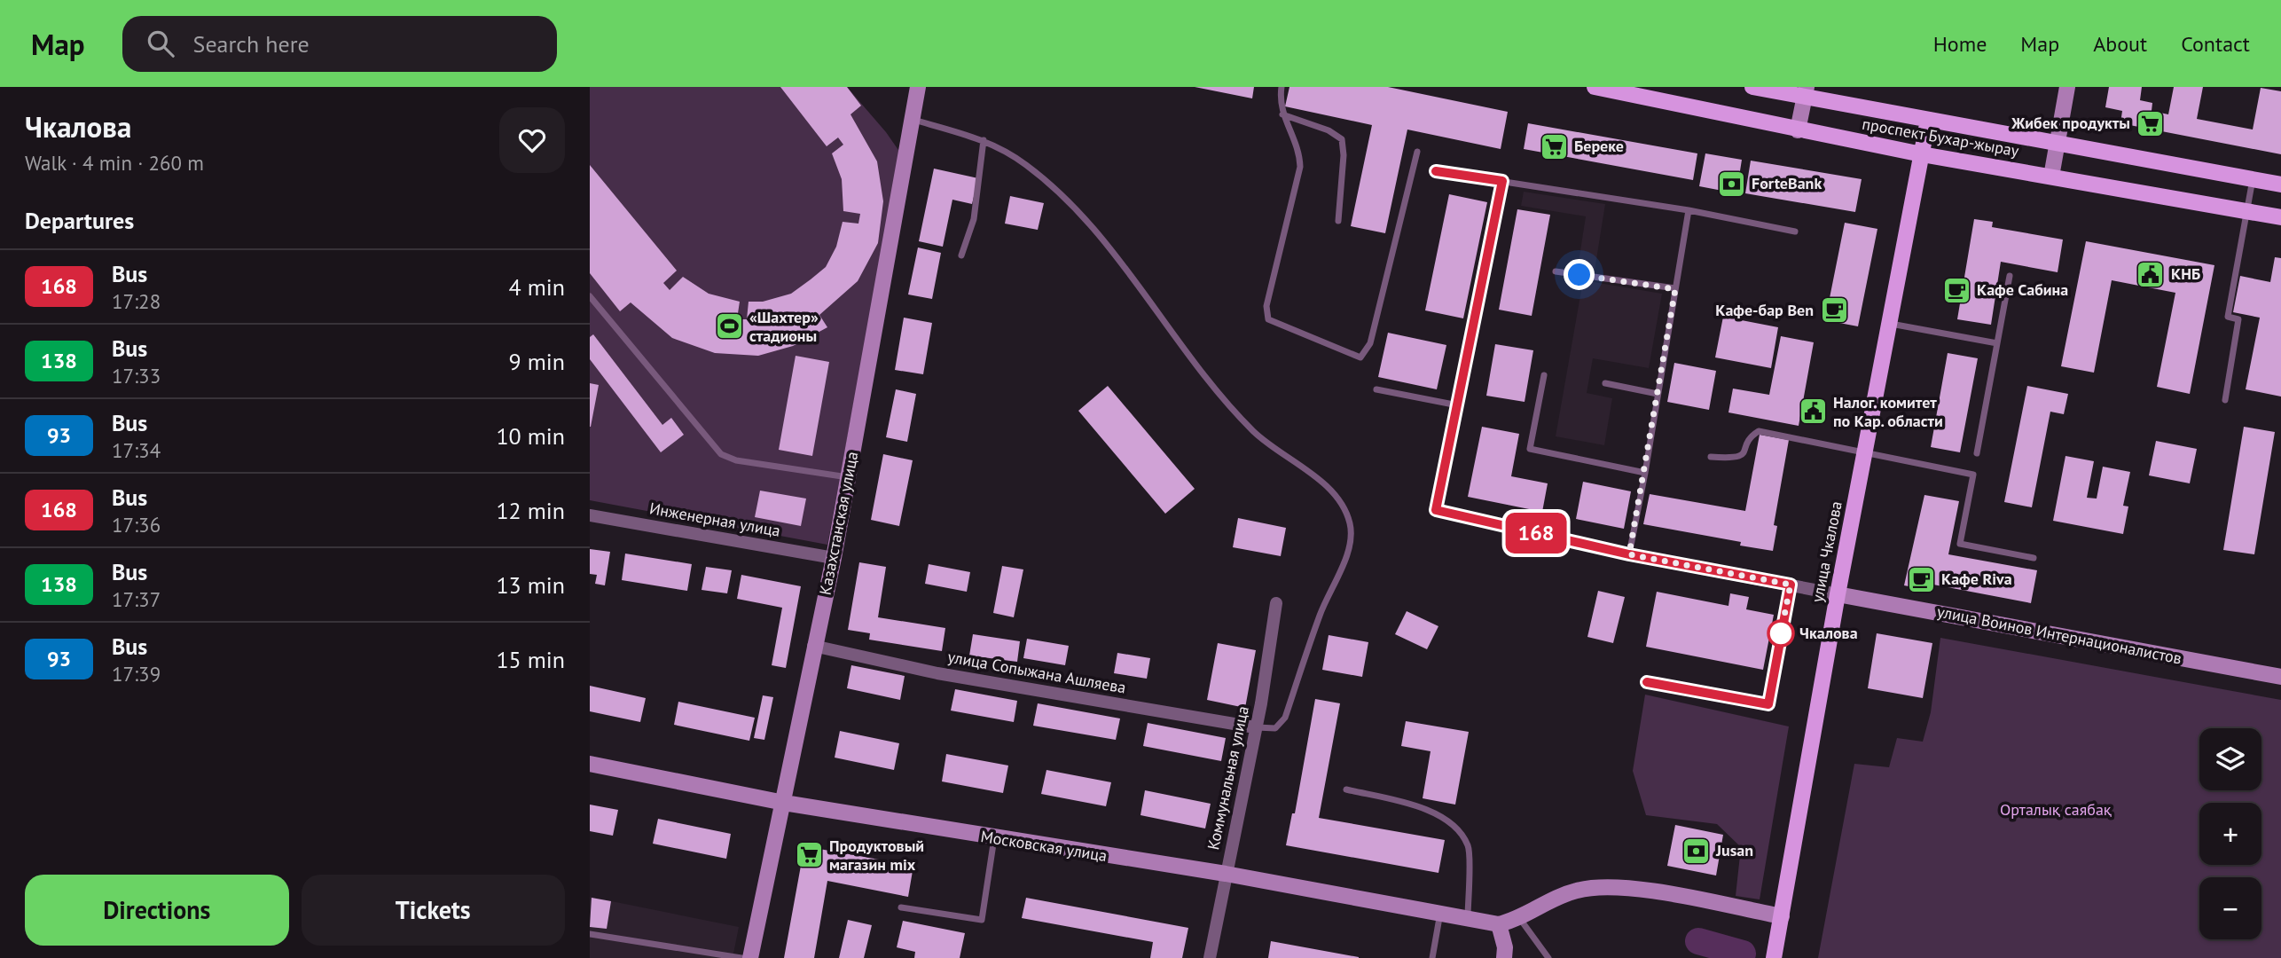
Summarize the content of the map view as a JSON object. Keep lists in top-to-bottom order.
{
  "streets": {
    "main road": [
      "проспект Бухар-жырау",
      "Казахстанская улица",
      "улица Чкалова",
      "улица Воинов Интернационалистов",
      "Московская улица"
    ],
    "street": ["Инженерная улица", "улица Сопыжана Ашляева", "Коммунальная улица"]
  },
  "crossings": [
    ["проспект Бухар-жырау", "улица Чкалова"],
    ["Инженерная улица", "Казахстанская улица"],
    ["Казахстанская улица", "улица Сопыжана Ашляева"],
    ["Казахстанская улица", "Московская улица"],
    ["улица Чкалова", "улица Воинов Интернационалистов"],
    ["улица Сопыжана Ашляева", "Коммунальная улица"],
    ["Коммунальная улица", "Московская улица"]
  ],
  "parks": ["Орталық саябақ"],
  "places": {
    "supermarket": ["Жибек продукты", "Береке", "Продуктовый магазин mix"],
    "bank": ["ForteBank", "Jusan"],
    "public building": ["КНБ", "Налог. комитет по Кар. области"],
    "cafe": ["Кафе Сабина", "Кафе-бар Ben", "Кафе Riva"],
    "sports": ["«Шахтер» стадионы"],
    "other": ["Чкалова"]
  },
  "lines": ["bus line 168"],
  "page": {
    "header": "Map",
    "search": "Search here",
    "nav": [
      "Home",
      "Map",
      "About",
      "Contact"
    ],
    "heading": [
      ["Чкалова", "Walk · 4 min · 260 m"],
      "Departures"
    ],
    "on_map": "168",
    "list": [
      {
        "mark": "168",
        "name": "Bus",
        "note": "17:28",
        "value": "4 min"
      },
      {
        "mark": "138",
        "name": "Bus",
        "note": "17:33",
        "value": "9 min"
      },
      {
        "mark": "93",
        "name": "Bus",
        "note": "17:34",
        "value": "10 min"
      },
      {
        "mark": "168",
        "name": "Bus",
        "note": "17:36",
        "value": "12 min"
      },
      {
        "mark": "138",
        "name": "Bus",
        "note": "17:37",
        "value": "13 min"
      },
      {
        "mark": "93",
        "name": "Bus",
        "note": "17:39",
        "value": "15 min"
      }
    ],
    "map_buttons": ["+", "−"],
    "buttons": ["Directions", "Tickets"]
  }
}
